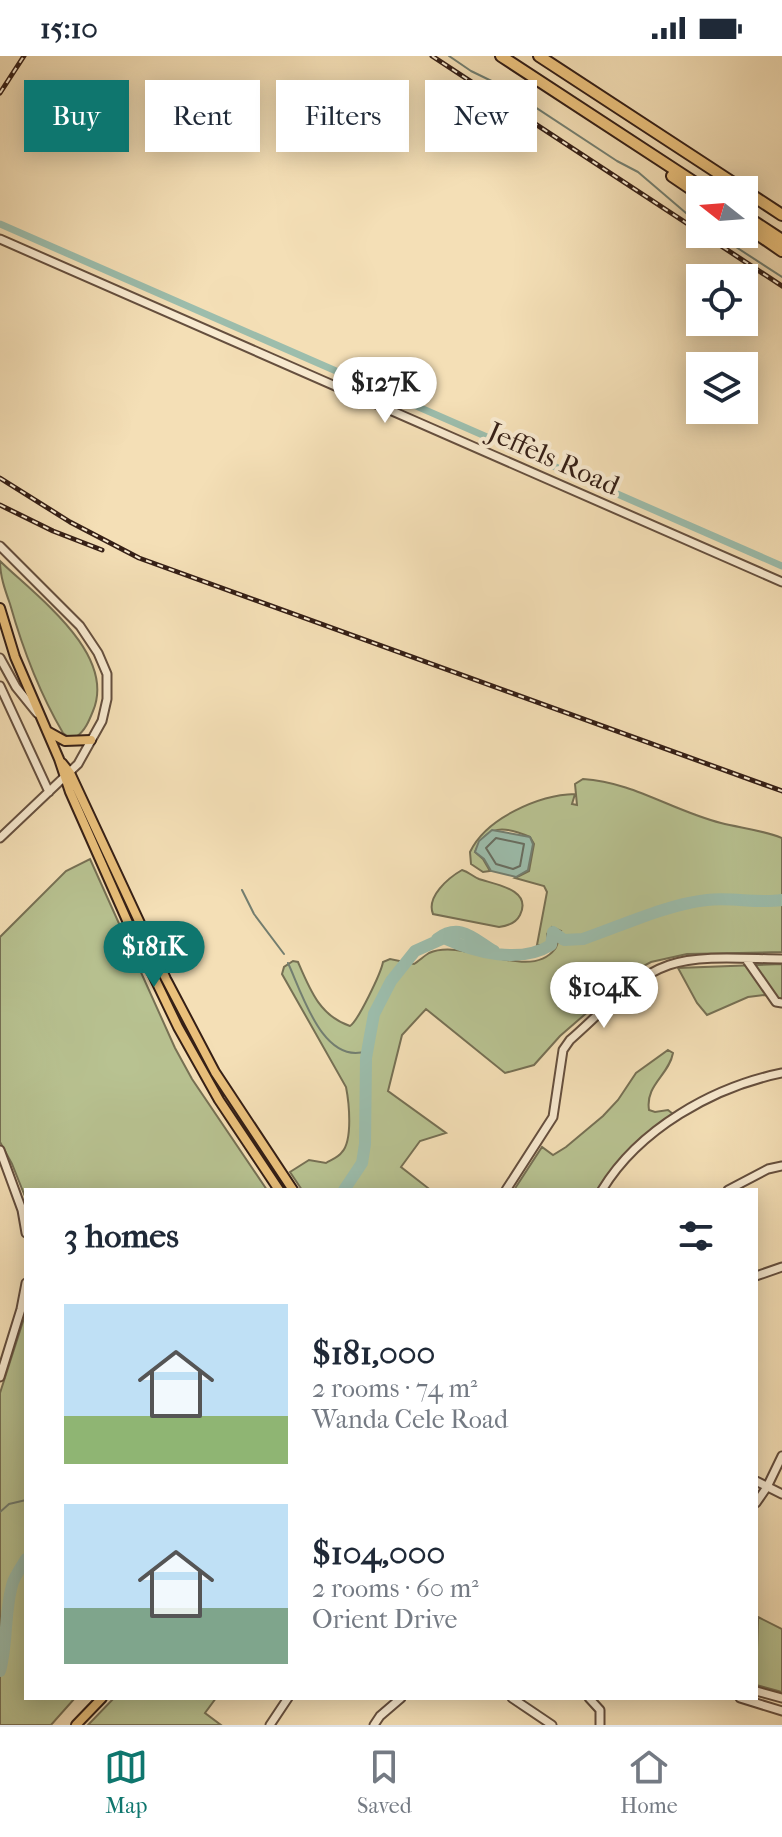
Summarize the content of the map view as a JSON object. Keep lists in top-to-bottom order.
{
  "streets": {
    "street": ["Jeffels Road"]
  },
  "north": "left",
  "page": {
    "status": "15:10",
    "chip": [
      "Buy",
      "Rent",
      "Filters",
      "New"
    ],
    "price": ["$127K", "$181K", "$104K"],
    "heading": "3 homes",
    "list": [
      {
        "name": "$181,000",
        "note": "2 rooms · 74 m² · Wanda Cele Road"
      },
      {
        "name": "$104,000",
        "note": "2 rooms · 60 m² · Orient Drive"
      }
    ],
    "tabs": ["Map", "Saved", "Home"]
  }
}
